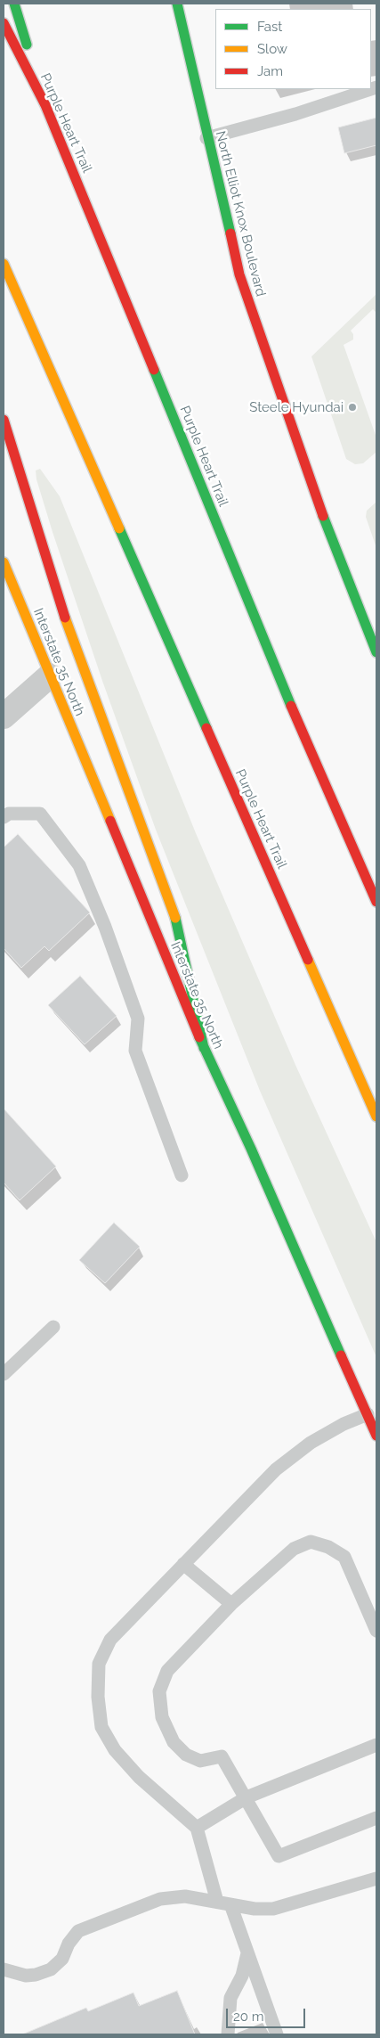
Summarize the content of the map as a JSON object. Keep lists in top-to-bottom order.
{
  "streets": {
    "main road": ["Purple Heart Trail", "North Elliot Knox Boulevard", "Interstate 35 North"]
  },
  "places": ["Steele Hyundai"],
  "legend": ["Fast", "Slow", "Jam"],
  "scale_bar": "20 m"
}
